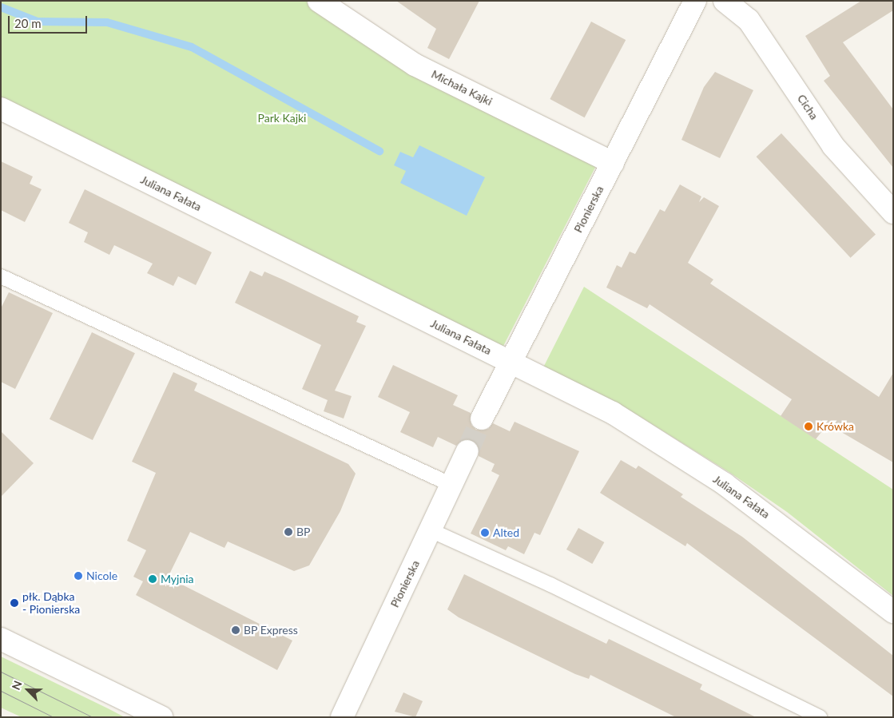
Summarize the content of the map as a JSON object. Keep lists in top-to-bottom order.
{
  "streets": {
    "street": [
      "Michała Kajki",
      "Cicha",
      "Juliana Fałata",
      "Pionierska"
    ]
  },
  "crossings": [
    ["Michała Kajki", "Pionierska"],
    ["Juliana Fałata", "Pionierska"]
  ],
  "parks": ["Park Kajki"],
  "places": [
    "Krówka",
    "BP",
    "Alted",
    "Nicole",
    "Myjnia",
    "płk. Dąbka - Pionierska",
    "BP Express"
  ],
  "scale_bar": "20 m",
  "north": "top left"
}
